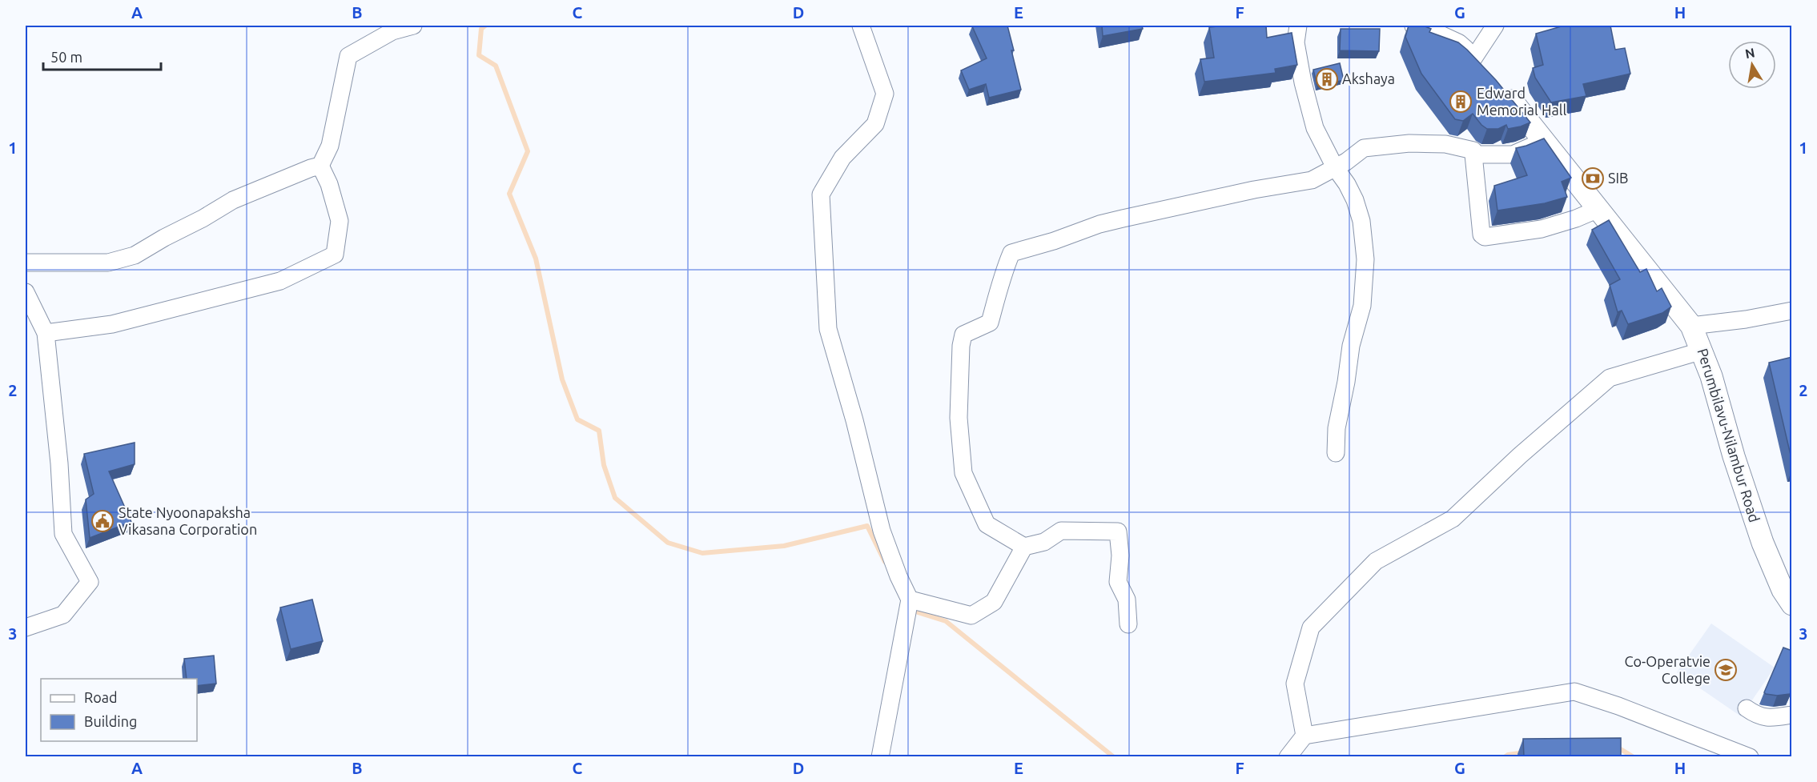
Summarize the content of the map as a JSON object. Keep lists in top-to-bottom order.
{
  "streets": {
    "main road": ["Perumbilavu-Nilambur Road"]
  },
  "places": {
    "building": ["Akshaya", "Edward Memorial Hall"],
    "bank": ["SIB"],
    "public building": ["State Nyoonapaksha Vikasana Corporation"],
    "school or university": ["Co-Operatvie College"]
  },
  "legend": ["Road", "Building"],
  "scale_bar": "50 m",
  "north": "top",
  "grid": {
    "columns": [
      "A",
      "B",
      "C",
      "D",
      "E",
      "F",
      "G",
      "H"
    ],
    "rows": ["1", "2", "3"]
  }
}
